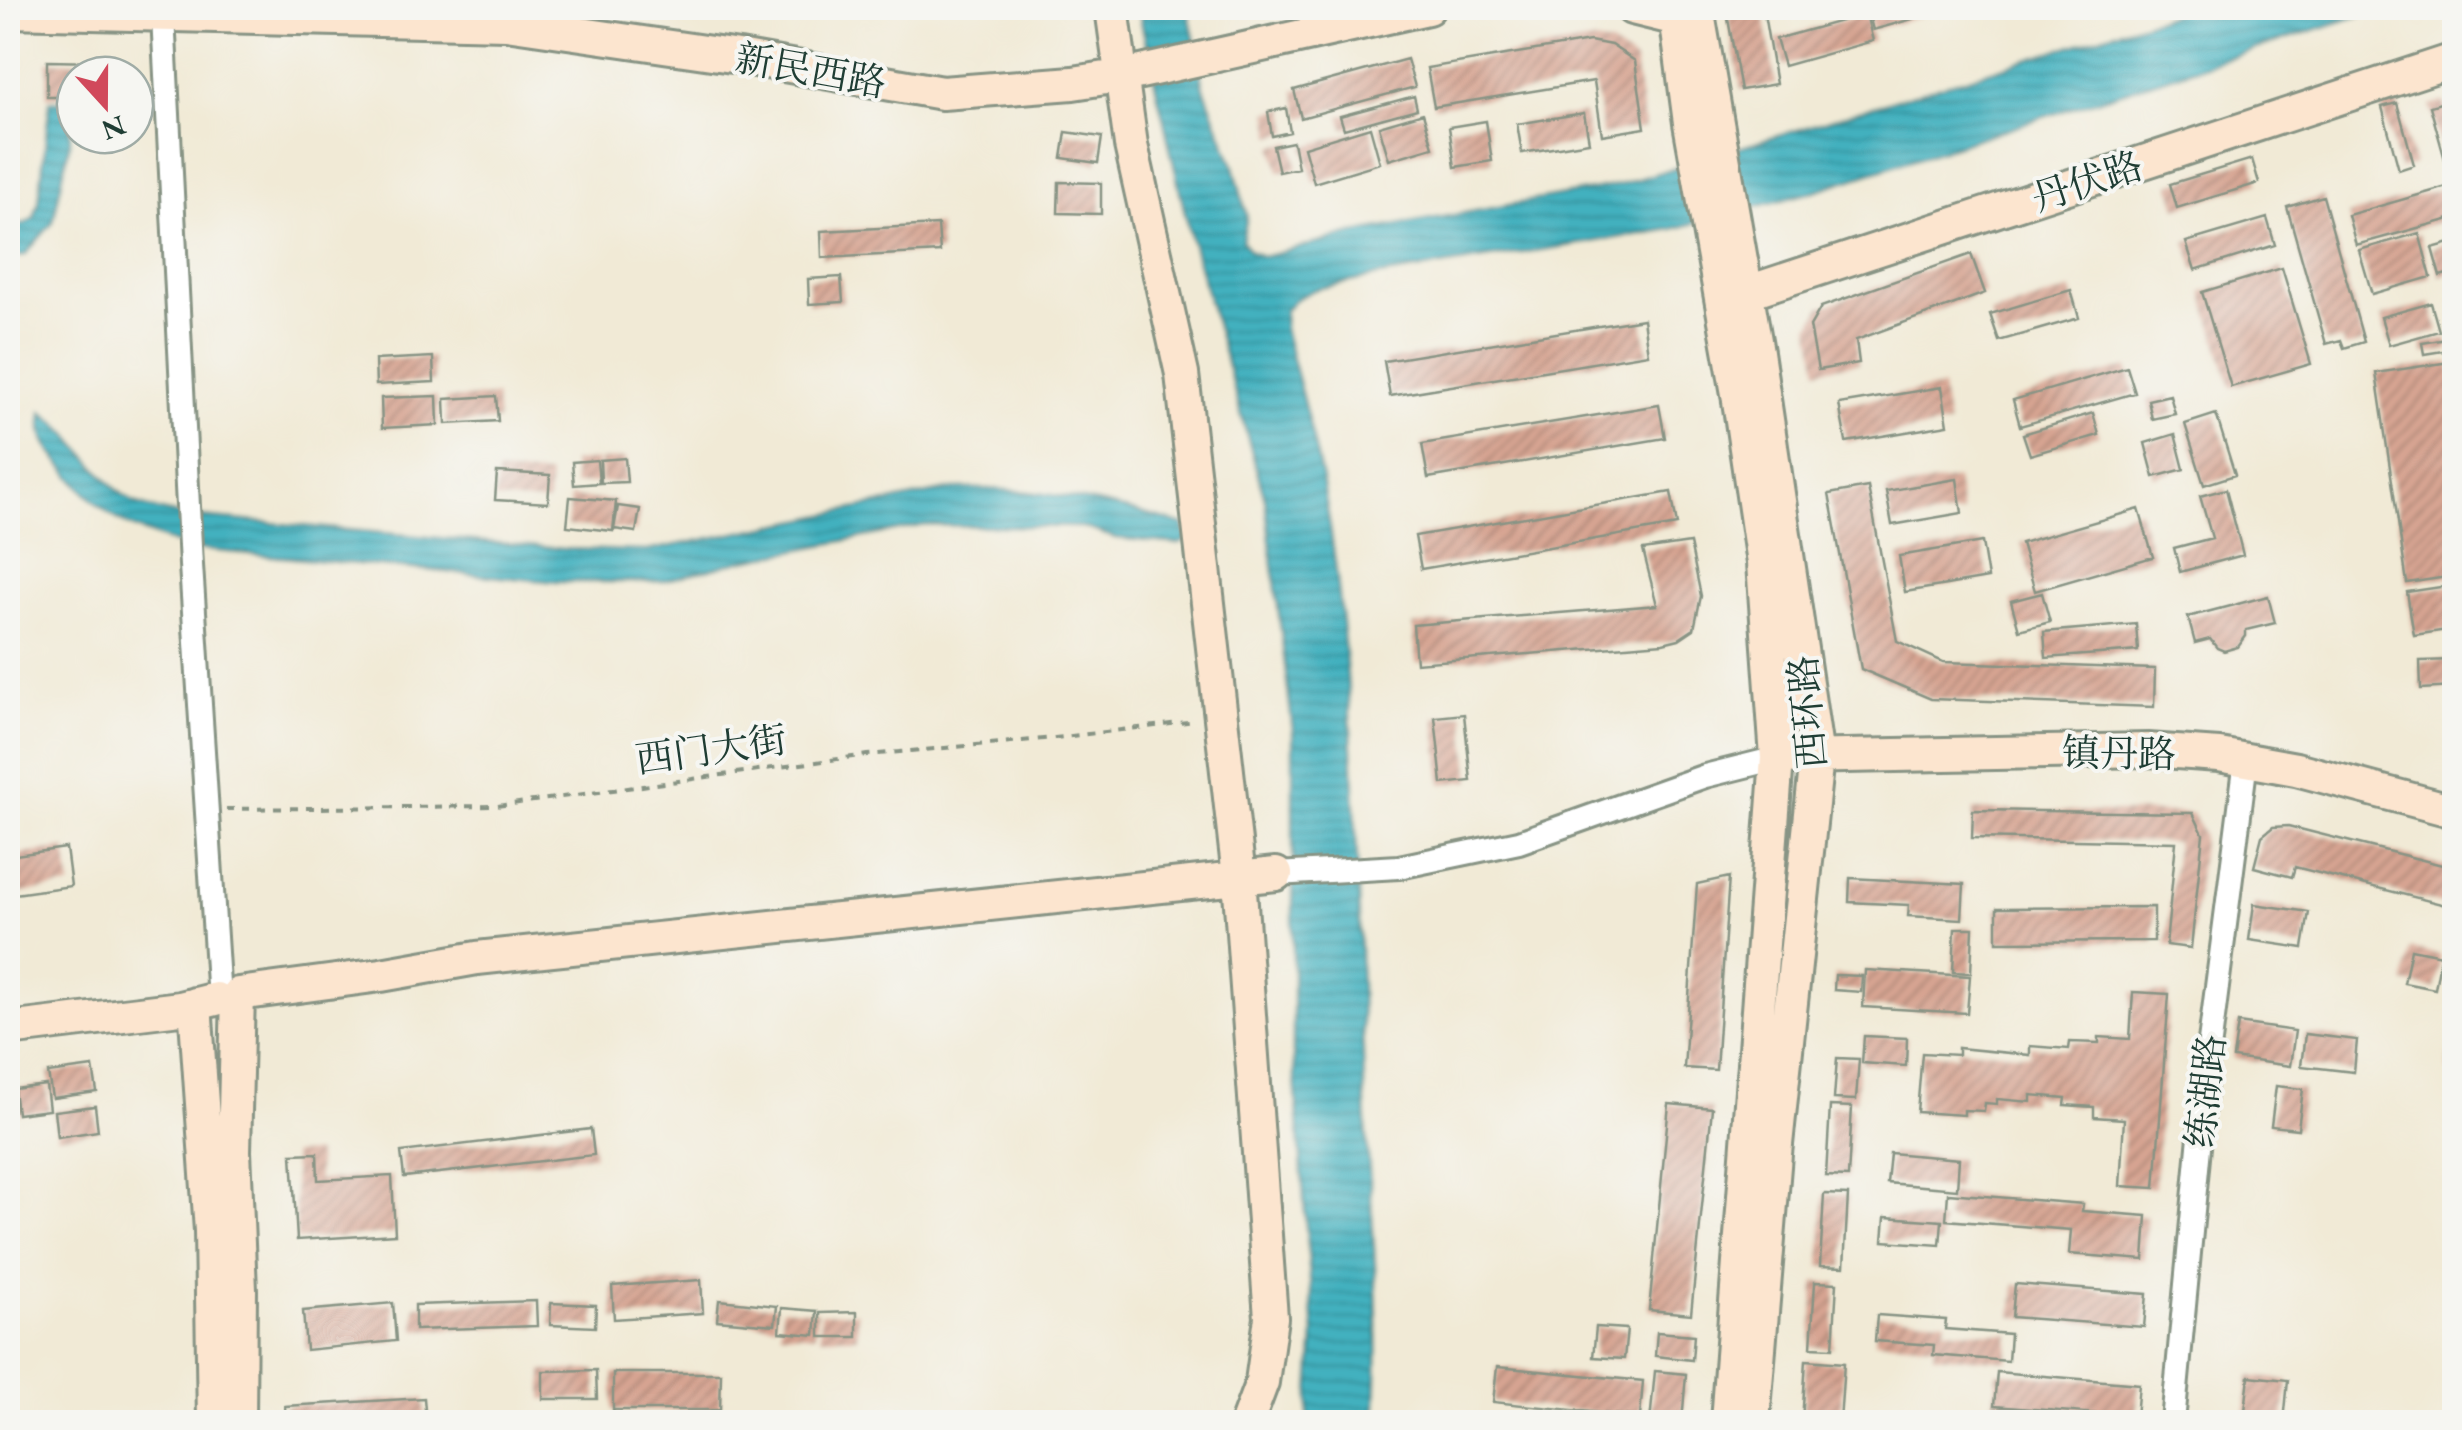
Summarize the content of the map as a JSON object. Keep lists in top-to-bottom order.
{
  "streets": {
    "street": [
      "新民西路",
      "丹伏路",
      "西环路",
      "镇丹路",
      "练湖路"
    ],
    "path": ["西门大街"]
  },
  "crossings": [
    ["丹伏路", "西环路"],
    ["西环路", "镇丹路"],
    ["镇丹路", "练湖路"]
  ],
  "north": "bottom"
}
